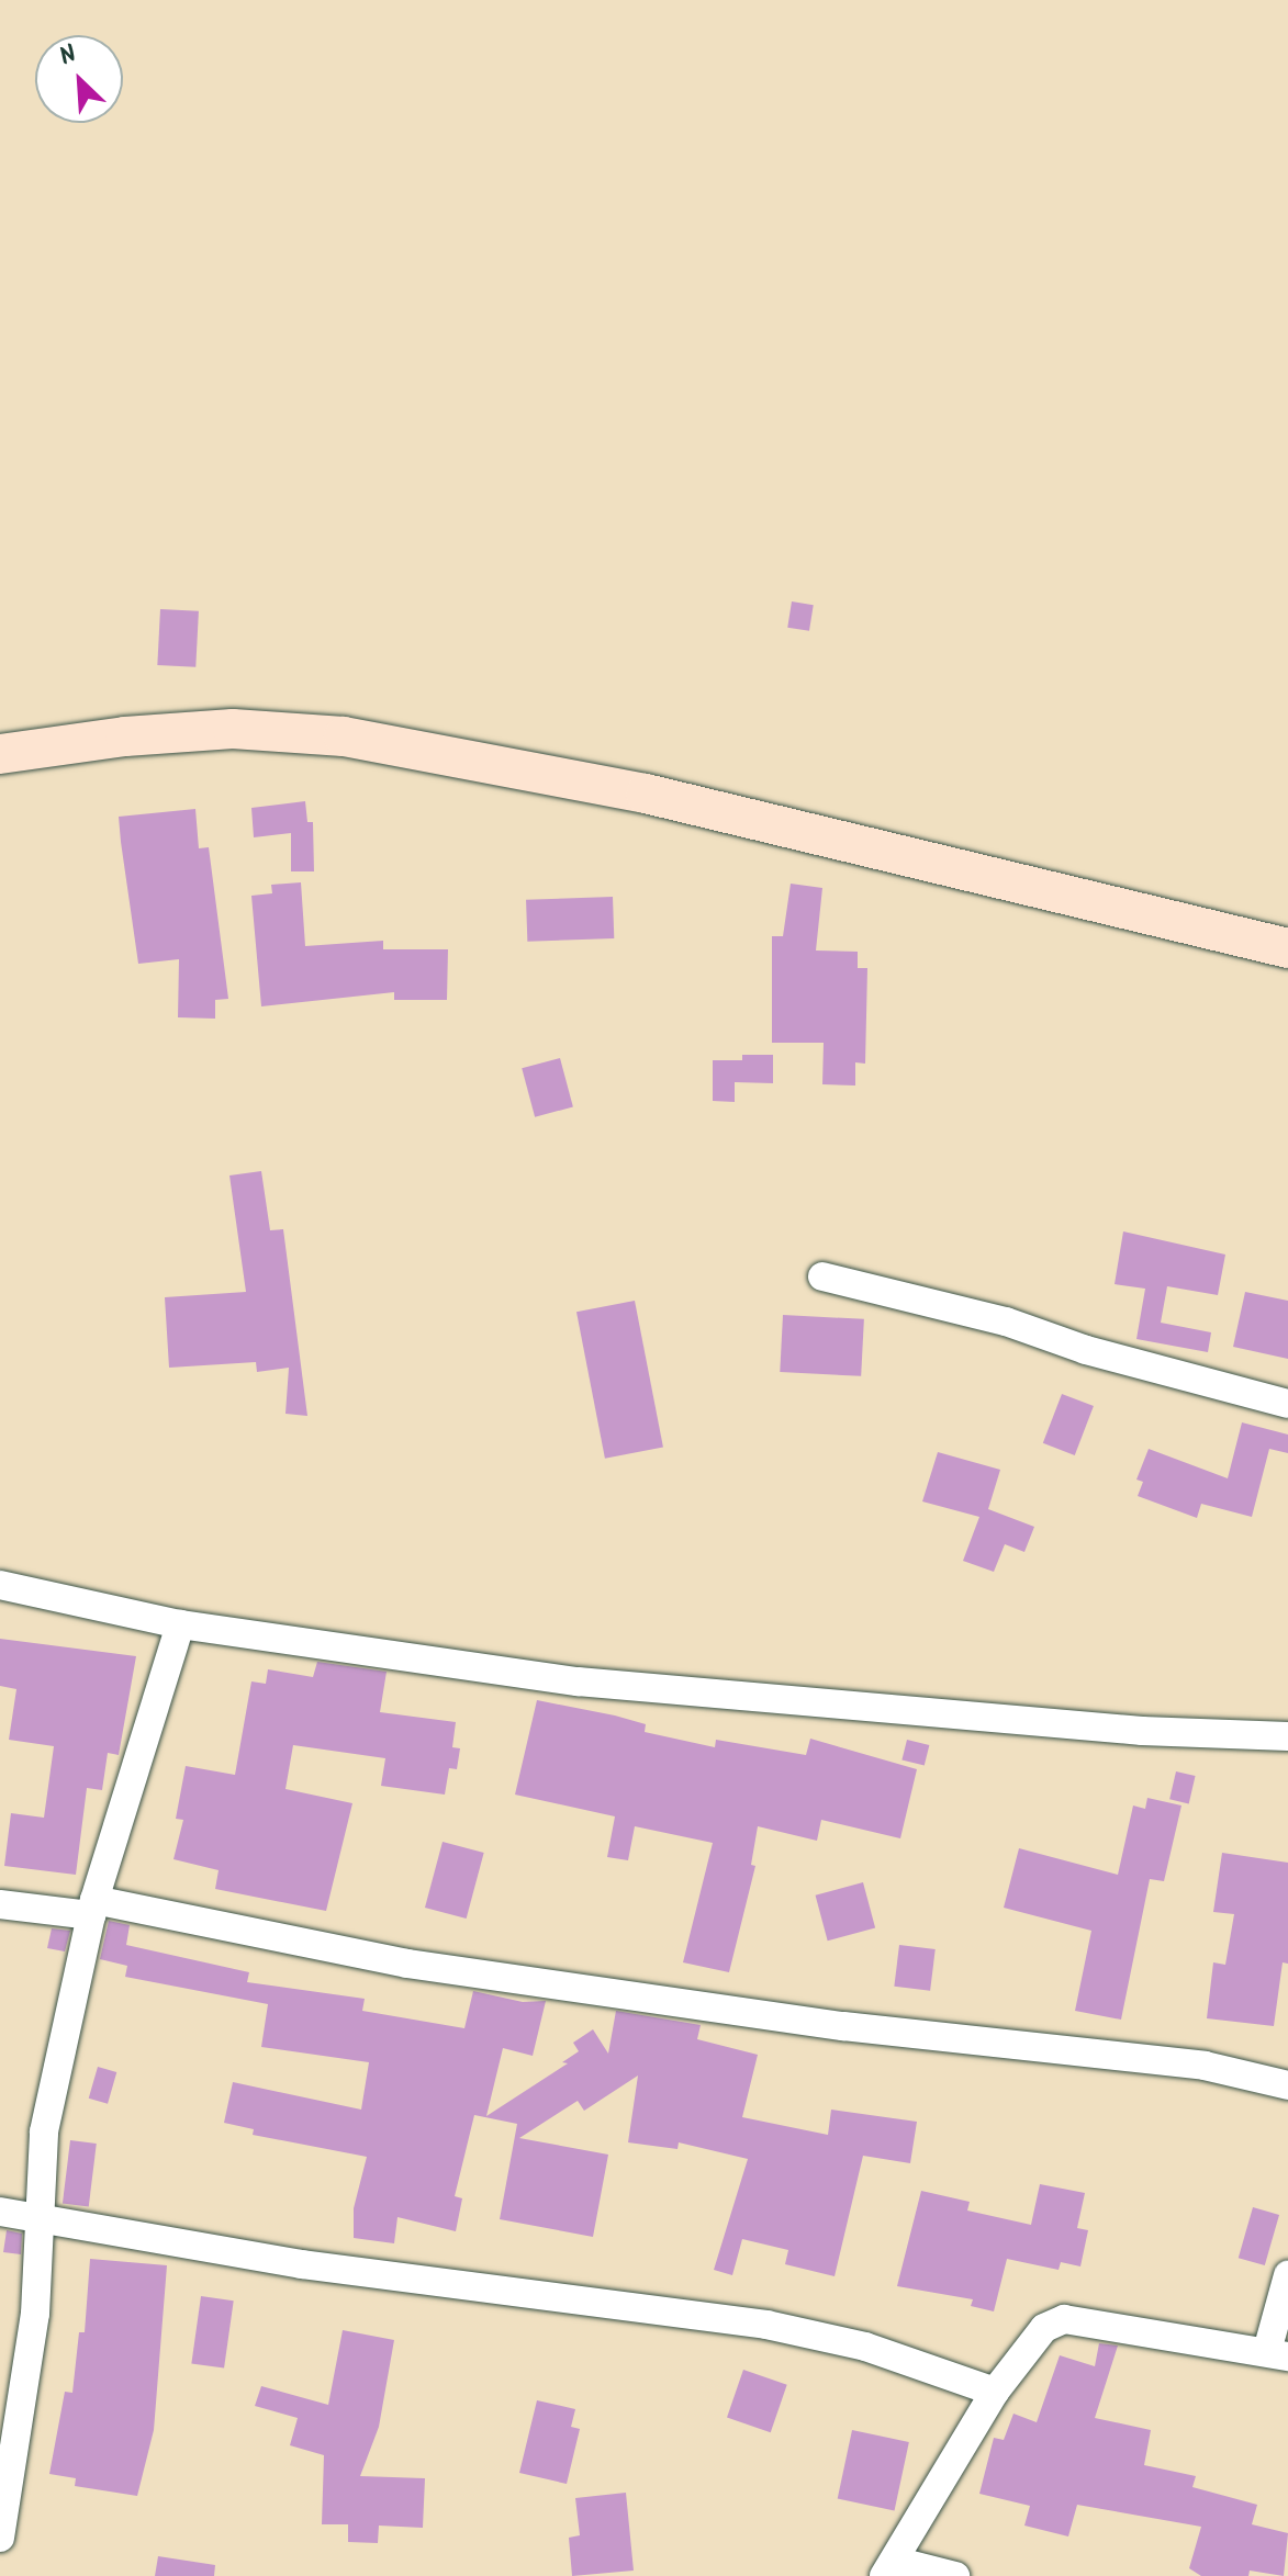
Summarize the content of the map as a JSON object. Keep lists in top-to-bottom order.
{
  "north": "top left"
}
